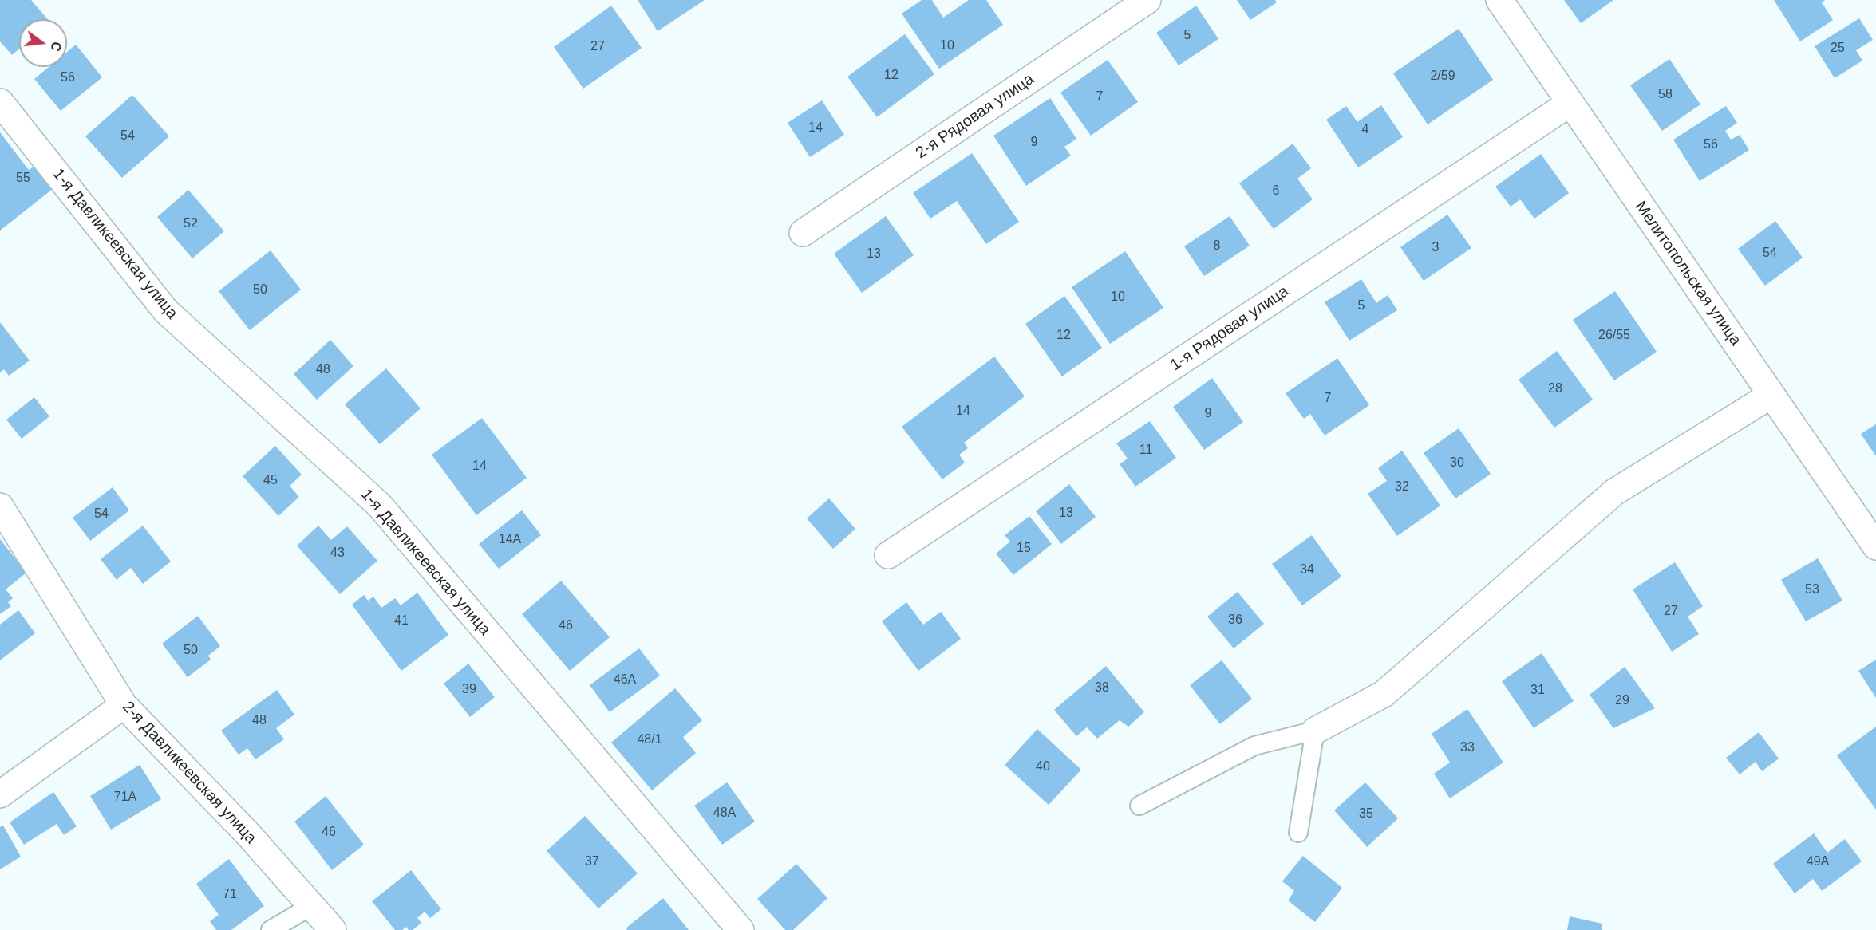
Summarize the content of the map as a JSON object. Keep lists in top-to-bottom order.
{
  "streets": {
    "street": [
      "2-я Рядовая улица",
      "1-я Давликеевская улица",
      "Мелитопольская улица",
      "1-я Рядовая улица",
      "2-я Давликеевская улица"
    ]
  },
  "crossings": [
    ["Мелитопольская улица", "1-я Рядовая улица"]
  ],
  "house_numbers": [
    "5",
    "10",
    "27",
    "25",
    "12",
    "2/59",
    "56",
    "58",
    "7",
    "14",
    "4",
    "54",
    "9",
    "56",
    "55",
    "6",
    "52",
    "8",
    "3",
    "54",
    "13",
    "50",
    "10",
    "5",
    "12",
    "26/55",
    "48",
    "28",
    "7",
    "14",
    "9",
    "11",
    "30",
    "14",
    "45",
    "32",
    "13",
    "54",
    "14А",
    "15",
    "43",
    "34",
    "53",
    "27",
    "36",
    "41",
    "46",
    "50",
    "46А",
    "38",
    "39",
    "31",
    "29",
    "48",
    "48/1",
    "33",
    "40",
    "71А",
    "48А",
    "35",
    "46",
    "37",
    "49А",
    "71"
  ],
  "north": "right"
}
